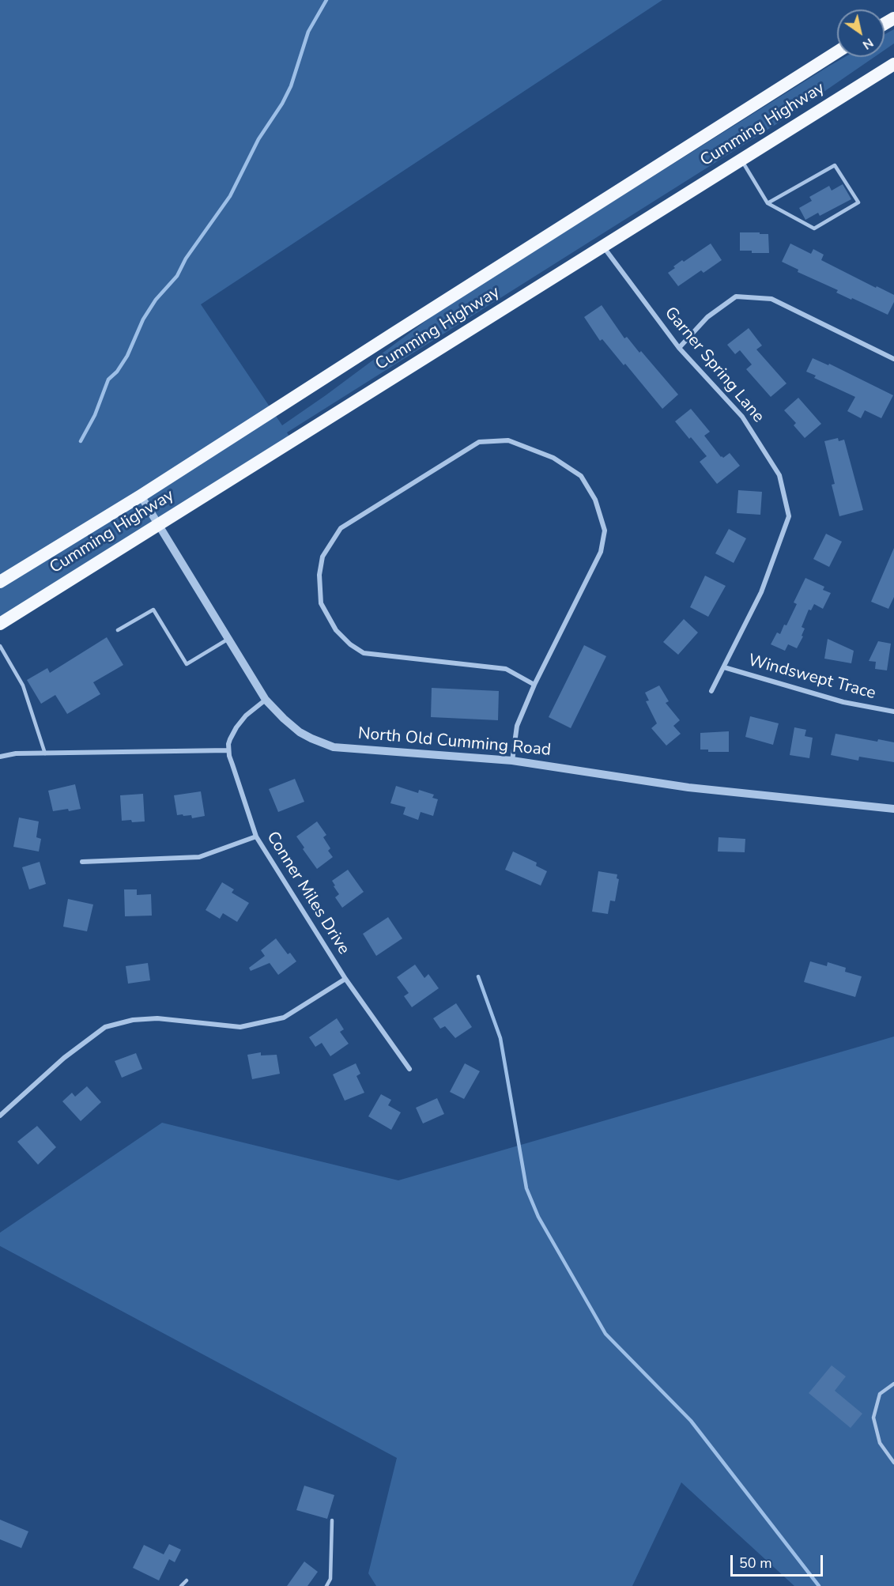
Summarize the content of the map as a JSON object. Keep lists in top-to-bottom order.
{
  "streets": {
    "highway": ["Cumming Highway"],
    "street": [
      "Garner Spring Lane",
      "Windswept Trace",
      "North Old Cumming Road",
      "Conner Miles Drive"
    ]
  },
  "crossings": [
    ["Cumming Highway", "Garner Spring Lane"],
    ["Cumming Highway", "North Old Cumming Road"],
    ["Garner Spring Lane", "Windswept Trace"]
  ],
  "scale_bar": "50 m",
  "north": "bottom right"
}
